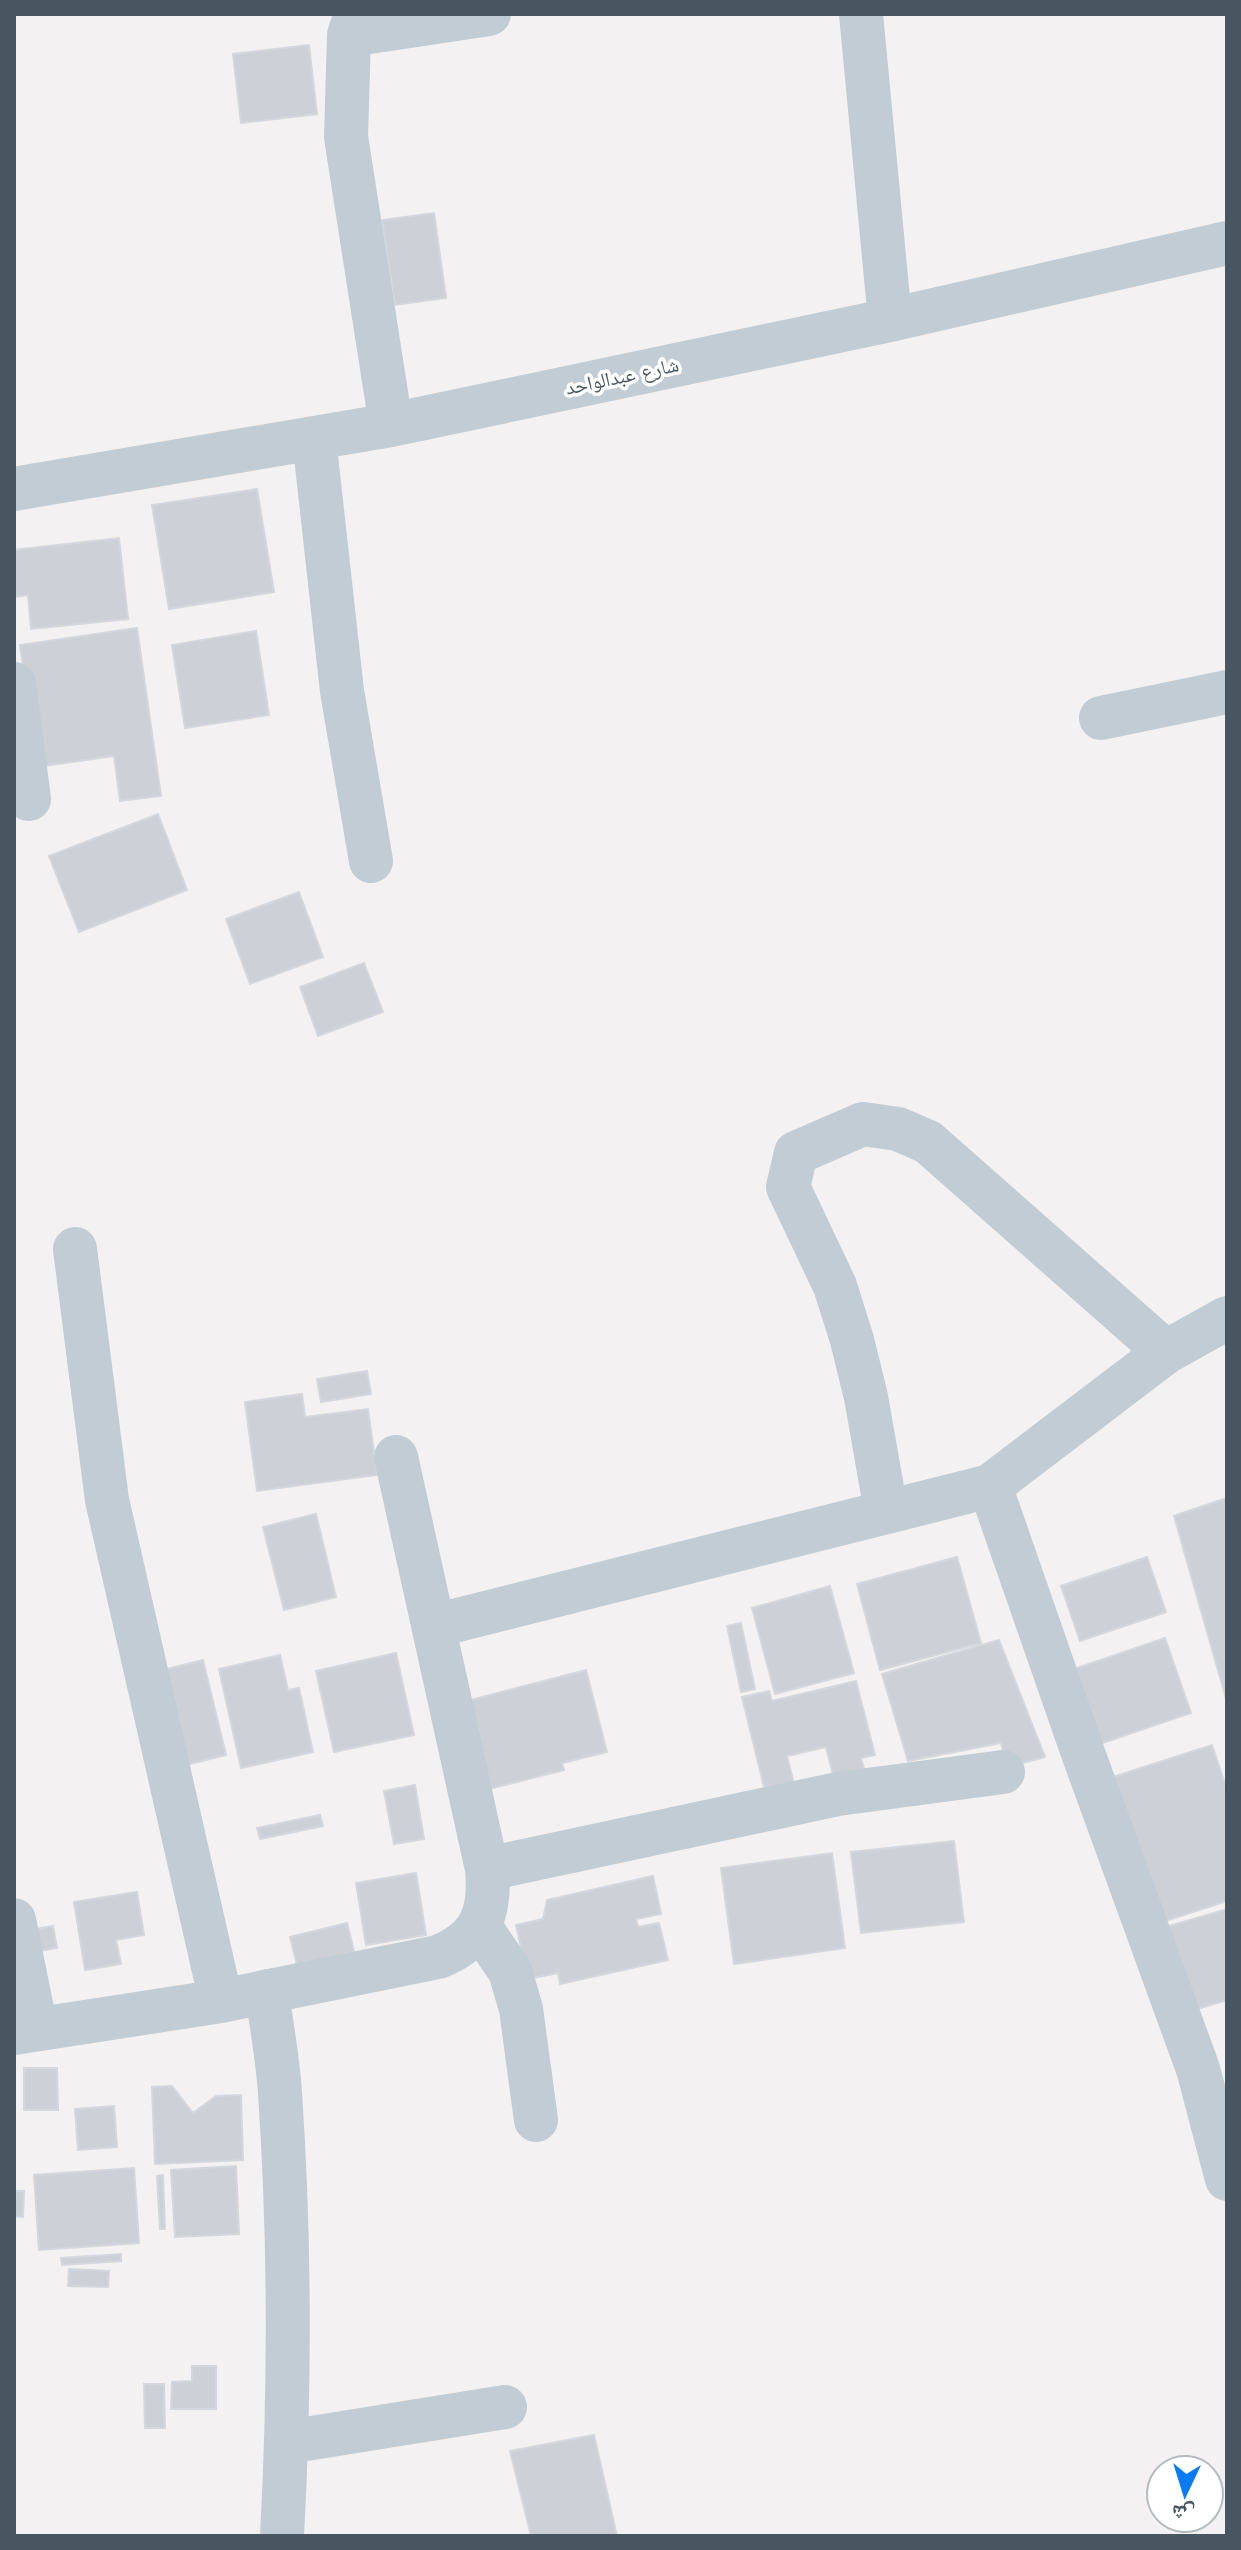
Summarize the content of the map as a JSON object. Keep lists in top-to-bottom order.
{
  "streets": {
    "street": ["شارع عبدالواحد"]
  },
  "north": "bottom"
}
